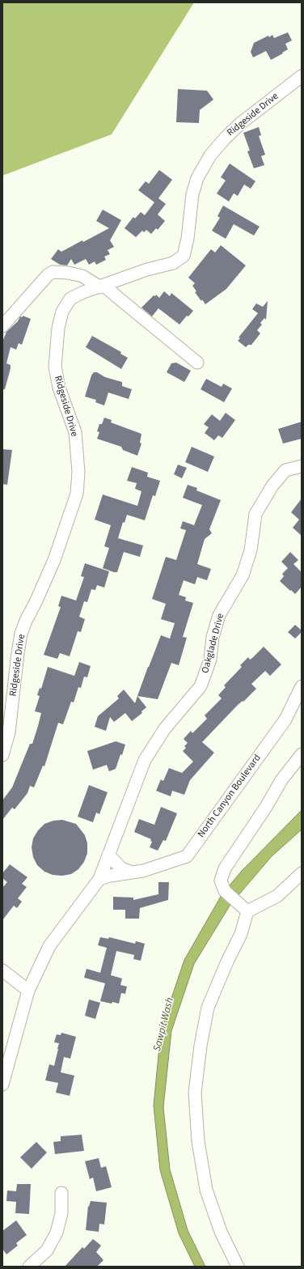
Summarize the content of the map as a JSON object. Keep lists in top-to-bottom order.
{
  "streets": {
    "street": ["Ridgeside Drive", "Oakglade Drive", "North Canyon Boulevard"]
  },
  "crossings": [
    ["Oakglade Drive", "North Canyon Boulevard"]
  ],
  "water": ["Sawpit Wash"]
}
